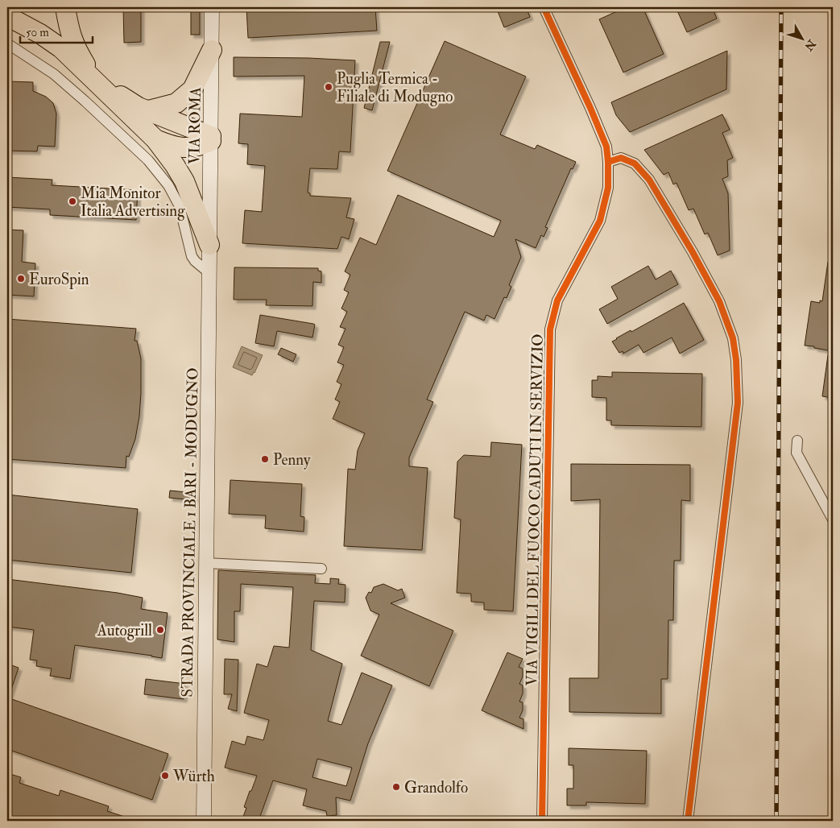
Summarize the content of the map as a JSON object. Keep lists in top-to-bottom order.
{
  "streets": {
    "street": ["VIA ROMA", "VIA VIGILI DEL FUOCO CADUTI IN SERVIZIO", "STRADA PROVINCIALE 1 BARI - MODUGNO"]
  },
  "crossings": [
    ["VIA ROMA", "STRADA PROVINCIALE 1 BARI - MODUGNO"]
  ],
  "places": [
    "Puglia Termica - Filiale di Modugno",
    "Mia Monitor Italia Advertising",
    "EuroSpin",
    "Penny",
    "Autogrill",
    "Würth",
    "Grandolfo"
  ],
  "scale_bar": "50 m",
  "north": "bottom right"
}
